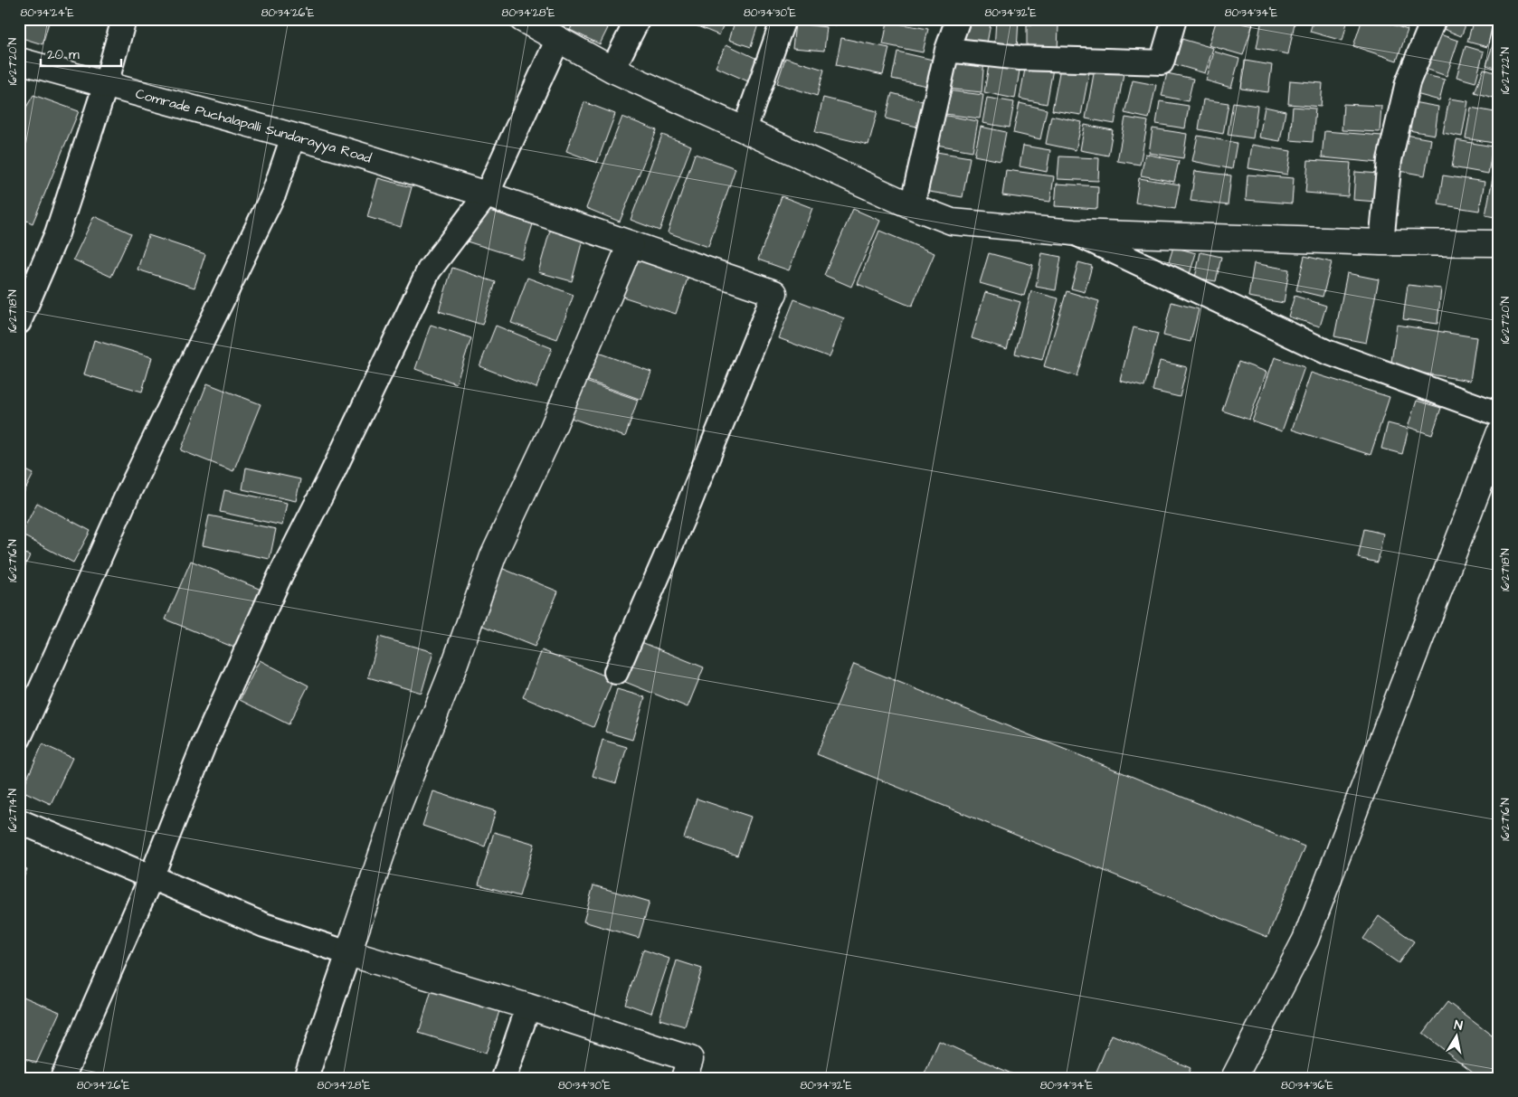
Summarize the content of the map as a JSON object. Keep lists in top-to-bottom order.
{
  "streets": {
    "street": ["Comrade Puchalapalli Sundarayya Road"]
  },
  "scale_bar": "20 m",
  "north": "top",
  "coordinates": [
    "80°34'24\"E",
    "80°34'26\"E",
    "80°34'28\"E",
    "80°34'30\"E",
    "80°34'32\"E",
    "80°34'34\"E",
    "16°27'20\"N",
    "16°27'22\"N",
    "16°27'18\"N",
    "16°27'16\"N",
    "16°27'14\"N",
    "80°34'36\"E"
  ]
}
